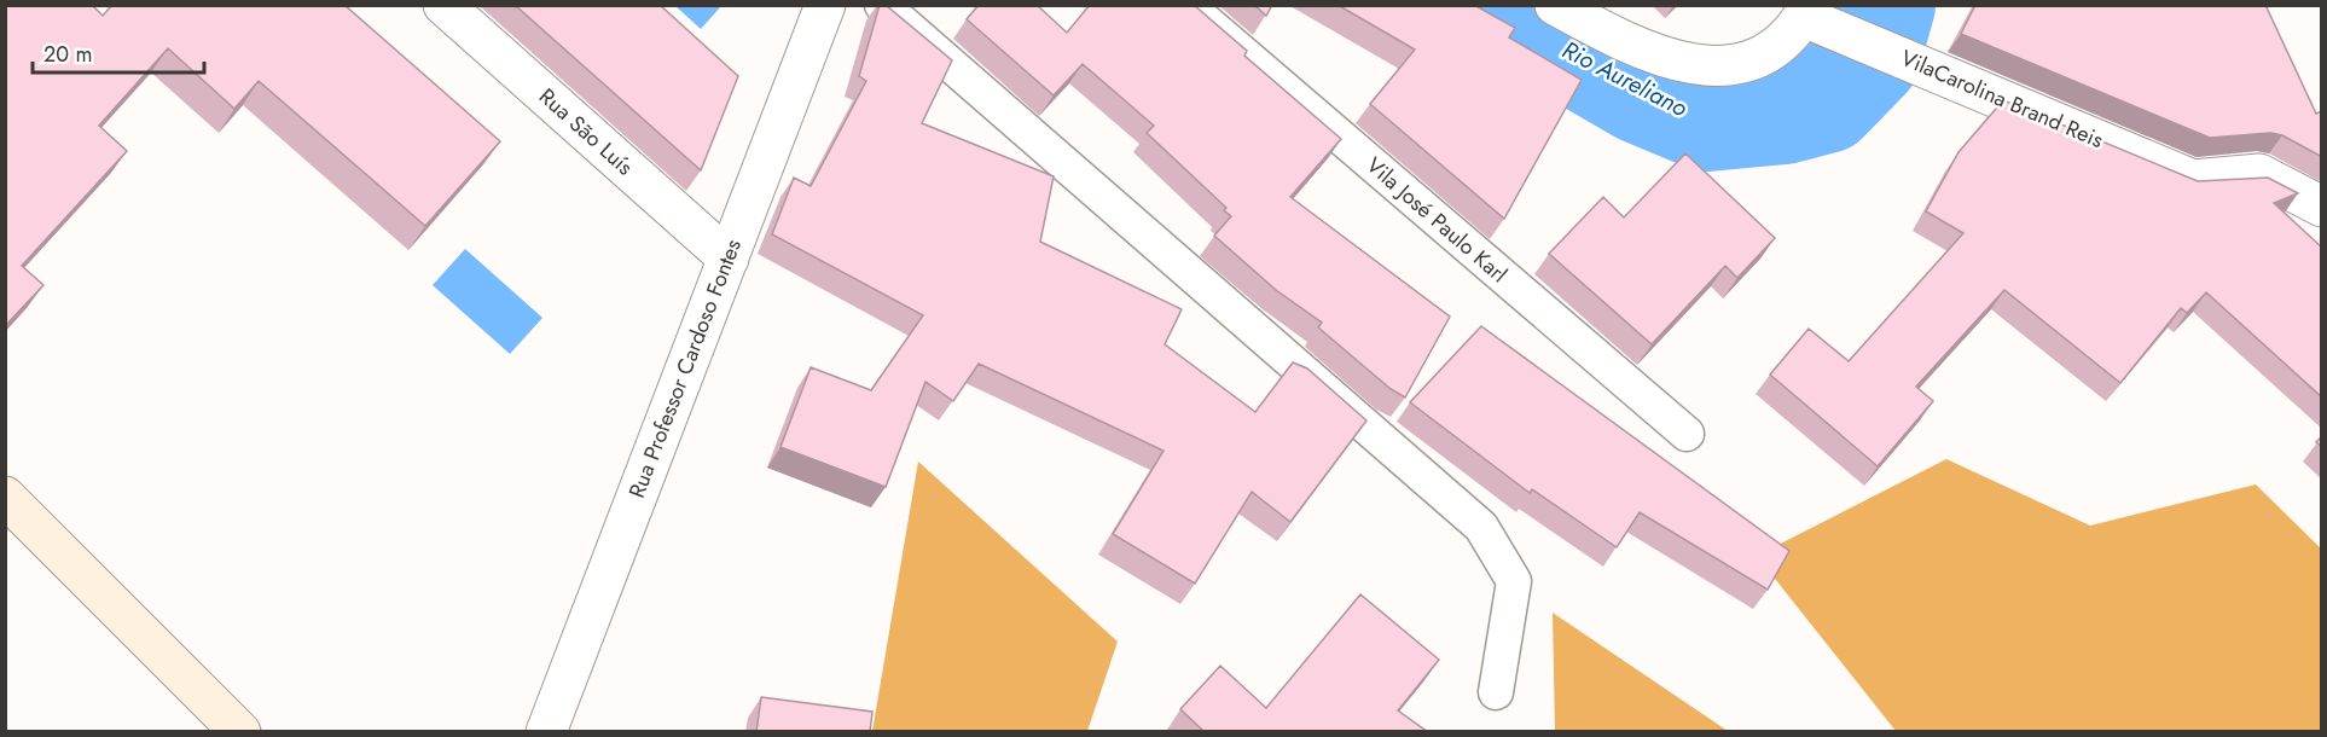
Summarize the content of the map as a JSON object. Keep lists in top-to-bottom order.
{
  "streets": {
    "street": ["VilaCarolina Brand Reis", "Rua São Luís", "Rua Professor Cardoso Fontes"],
    "lane": ["Vila José Paulo Karl"]
  },
  "crossings": [
    ["Rua São Luís", "Rua Professor Cardoso Fontes"]
  ],
  "water": ["Rio Aureliano"],
  "scale_bar": "20 m"
}
